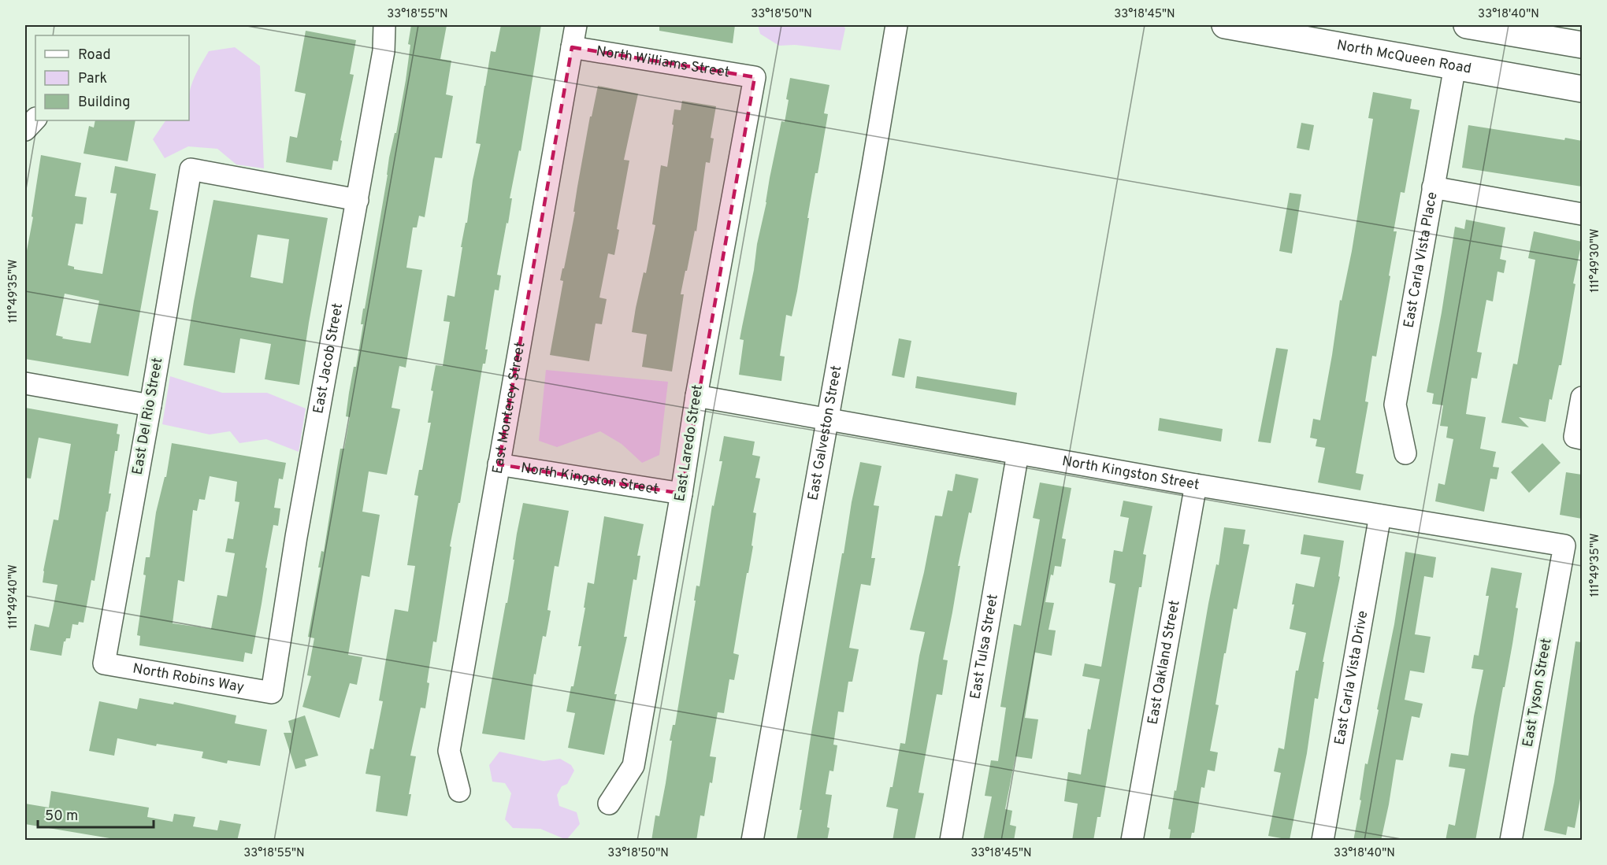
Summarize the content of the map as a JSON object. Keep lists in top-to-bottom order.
{
  "streets": {
    "main road": ["North McQueen Road"],
    "street": [
      "North Williams Street",
      "East Carla Vista Place",
      "East Jacob Street",
      "East Monterey Street",
      "East Del Rio Street",
      "East Galveston Street",
      "East Laredo Street",
      "North Kingston Street",
      "East Tulsa Street",
      "East Oakland Street",
      "East Carla Vista Drive",
      "North Robins Way",
      "East Tyson Street"
    ]
  },
  "crossings": [
    ["North McQueen Road", "East Carla Vista Place"],
    ["North Williams Street", "East Monterey Street"],
    ["North Williams Street", "East Laredo Street"],
    ["East Jacob Street", "East Del Rio Street"],
    ["East Jacob Street", "North Robins Way"],
    ["East Monterey Street", "North Kingston Street"],
    ["East Del Rio Street", "North Robins Way"],
    ["East Galveston Street", "North Kingston Street"],
    ["East Laredo Street", "North Kingston Street"],
    ["North Kingston Street", "East Tulsa Street"],
    ["North Kingston Street", "East Oakland Street"],
    ["North Kingston Street", "East Carla Vista Drive"],
    ["North Kingston Street", "East Tyson Street"]
  ],
  "legend": ["Road", "Park", "Building"],
  "scale_bar": "50 m",
  "coordinates": [
    "33°18'55\"N",
    "33°18'50\"N",
    "33°18'45\"N",
    "33°18'40\"N",
    "111°49'30\"W",
    "111°49'35\"W",
    "111°49'40\"W"
  ]
}
